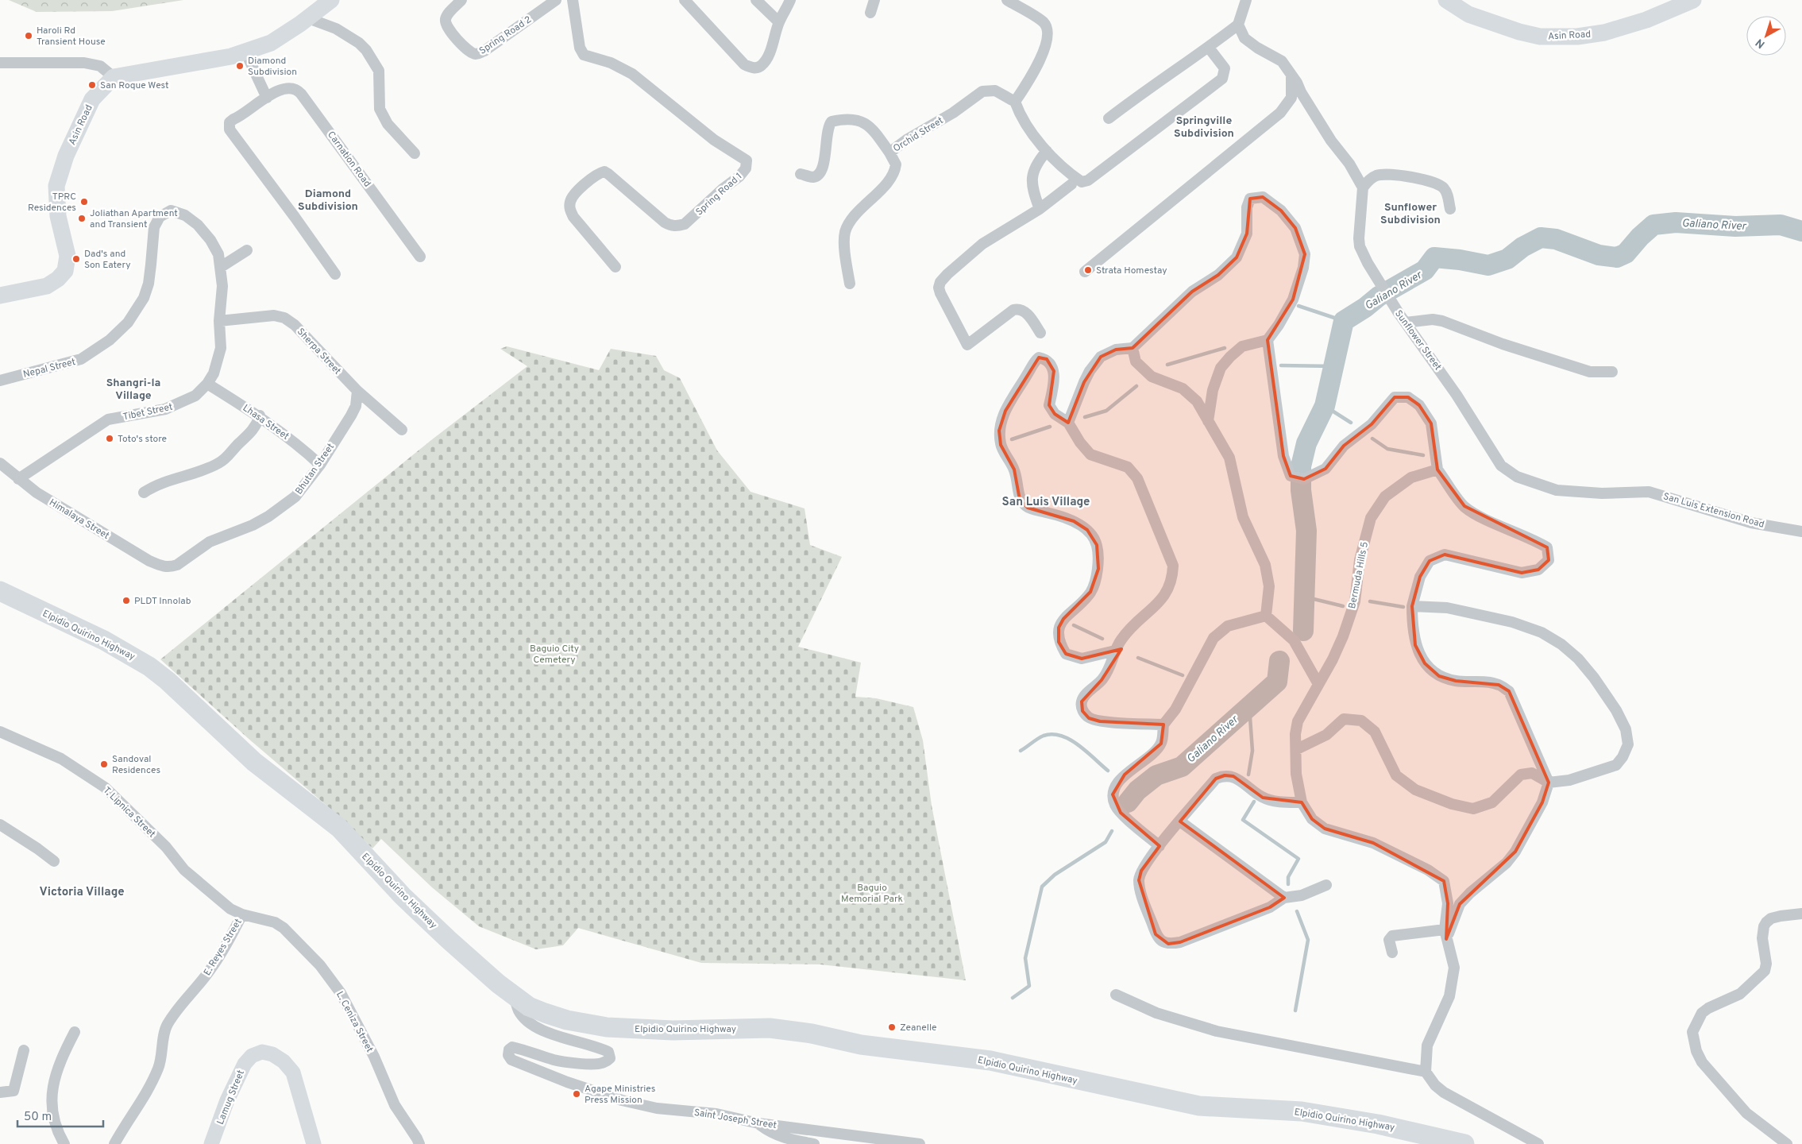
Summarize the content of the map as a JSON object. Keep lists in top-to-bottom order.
{
  "streets": {
    "highway": ["Elpidio Quirino Highway"],
    "main road": ["Asin Road"],
    "street": [
      "Spring Road 2",
      "Orchid Street",
      "Carnation Road",
      "Spring Road 1",
      "Sunflower Street",
      "Sherpa Street",
      "Nepal Street",
      "Tibet Street",
      "Lhasa Street",
      "Bhutan Street",
      "San Luis Extension Road",
      "Himalaya Street",
      "Bermuda Hills 5",
      "T. Lipnica Street",
      "E. Reyes Street",
      "L. Ceniza Street",
      "Lamug Street",
      "Saint Joseph Street"
    ]
  },
  "crossings": [
    ["Sunflower Street", "San Luis Extension Road"],
    ["Sherpa Street", "Tibet Street"],
    ["Sherpa Street", "Bhutan Street"],
    ["Nepal Street", "Tibet Street"],
    ["Tibet Street", "Lhasa Street"],
    ["Tibet Street", "Himalaya Street"],
    ["Lhasa Street", "Bhutan Street"],
    ["Bhutan Street", "Himalaya Street"],
    ["Elpidio Quirino Highway", "Saint Joseph Street"],
    ["T. Lipnica Street", "E. Reyes Street"],
    ["T. Lipnica Street", "L. Ceniza Street"],
    ["E. Reyes Street", "L. Ceniza Street"]
  ],
  "districts": [
    "Springville Subdivision",
    "Diamond Subdivision",
    "Sunflower Subdivision",
    "Shangri-la Village",
    "San Luis Village",
    "Victoria Village"
  ],
  "water": ["Galiano River"],
  "parks": ["Baguio City Cemetery", "Baguio Memorial Park"],
  "places": [
    "Haroli Rd Transient House",
    "Diamond Subdivision",
    "San Roque West",
    "TPRC Residences",
    "Joliathan Apartment and Transient",
    "Dad's and Son Eatery",
    "Strata Homestay",
    "Toto's store",
    "PLDT Innolab",
    "Sandoval Residences",
    "Zeanelle",
    "Agape Ministries Press Mission"
  ],
  "scale_bar": "50 m",
  "north": "bottom left"
}
